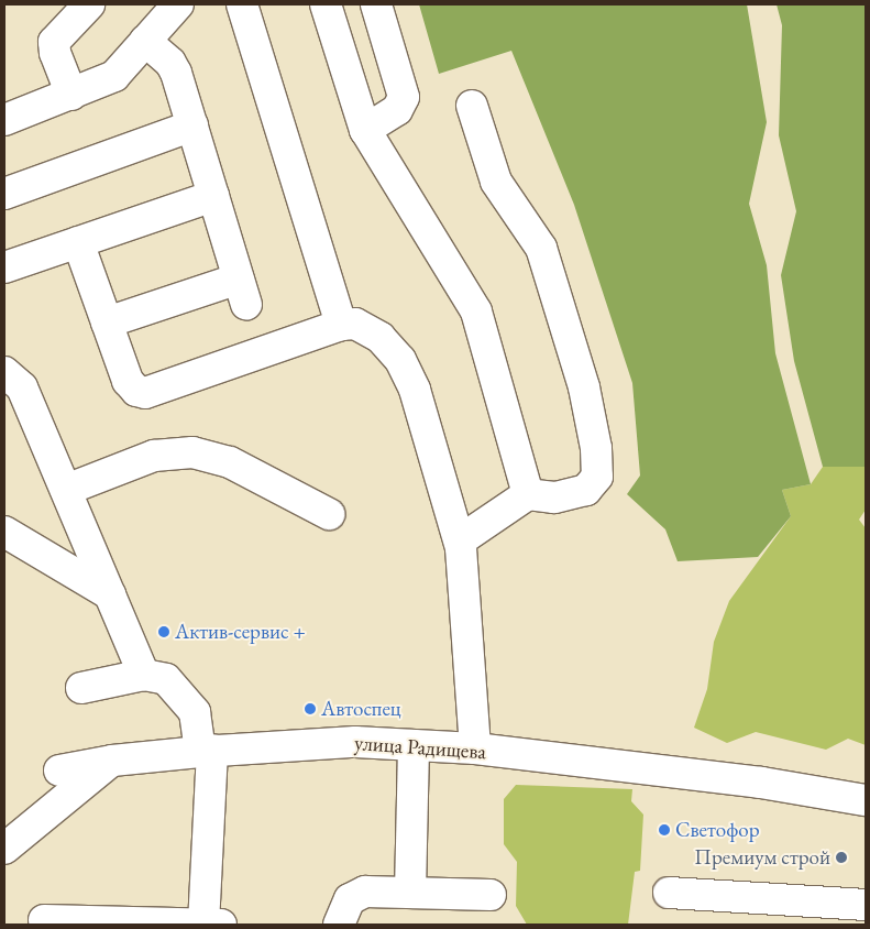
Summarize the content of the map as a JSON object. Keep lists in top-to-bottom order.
{
  "streets": {
    "street": ["улица Радищева"]
  },
  "places": [
    "Актив-сервис +",
    "Автоспец",
    "Светофор",
    "Премиум строй"
  ]
}
